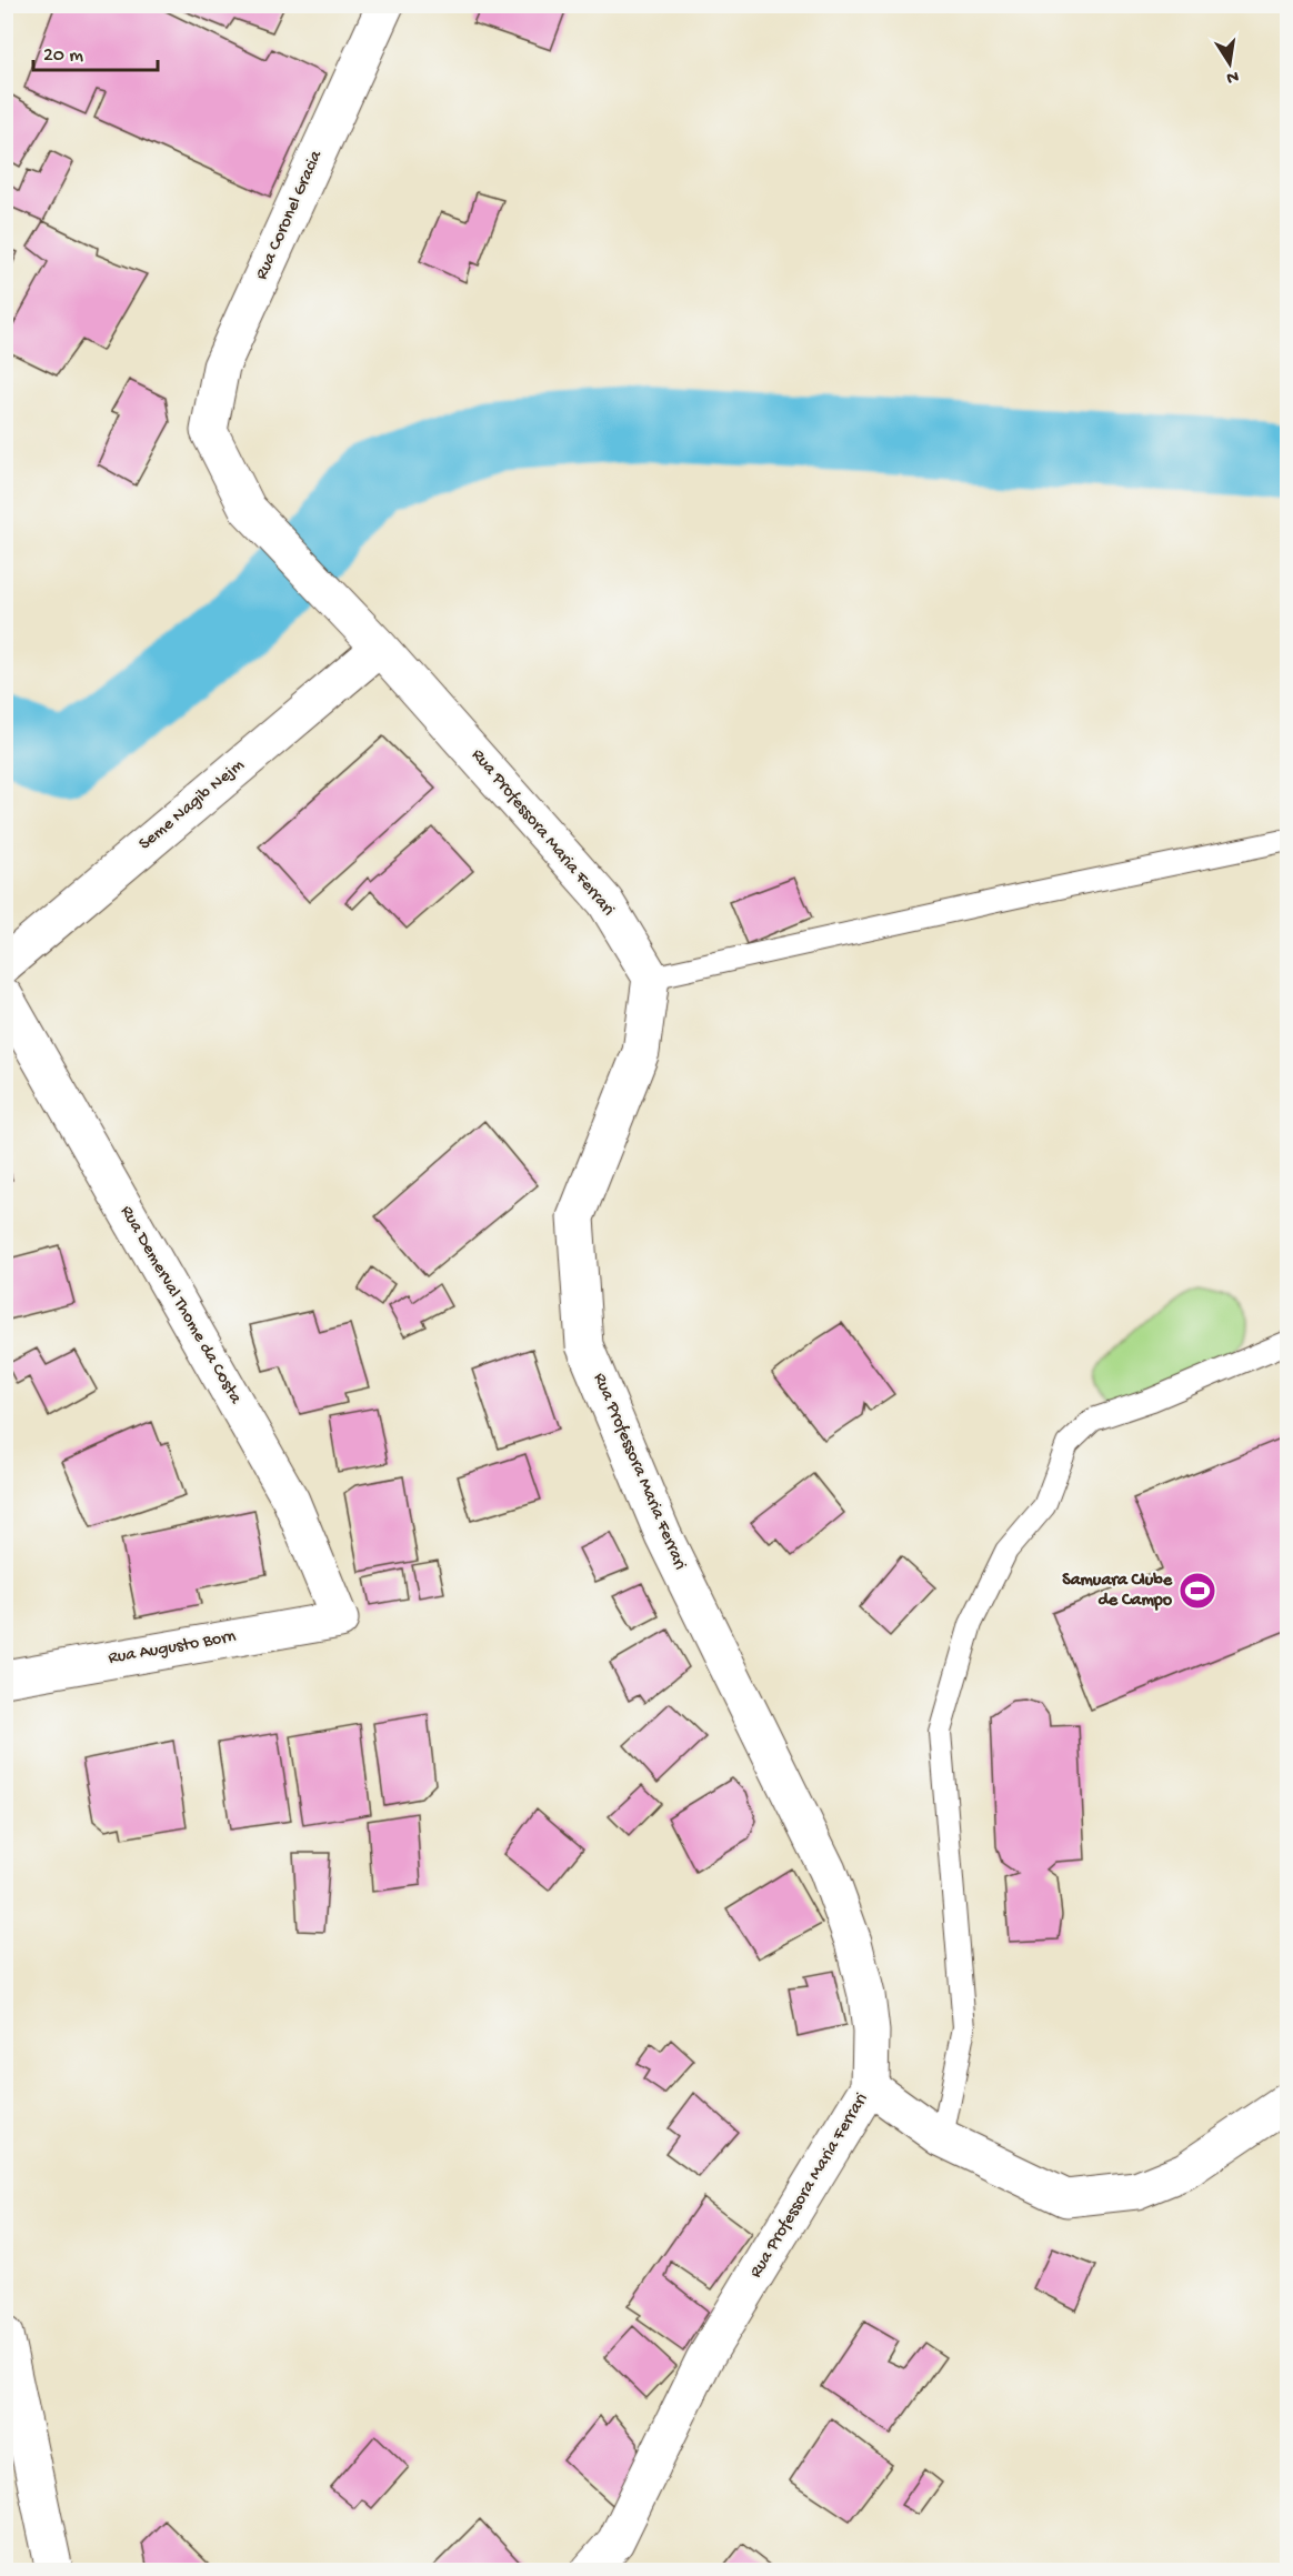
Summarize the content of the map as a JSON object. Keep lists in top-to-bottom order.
{
  "streets": {
    "street": [
      "Rua Coronel Gracia",
      "Seme Nagib Nejm",
      "Rua Professora Maria Ferrari",
      "Rua Demerval Thome da Costa",
      "Rua Augusto Born"
    ]
  },
  "crossings": [
    ["Rua Coronel Gracia", "Rua Professora Maria Ferrari"],
    ["Seme Nagib Nejm", "Rua Professora Maria Ferrari"],
    ["Rua Demerval Thome da Costa", "Rua Augusto Born"]
  ],
  "places": {
    "sports": ["Samuara Clube de Campo"]
  },
  "scale_bar": "20 m",
  "north": "bottom"
}
